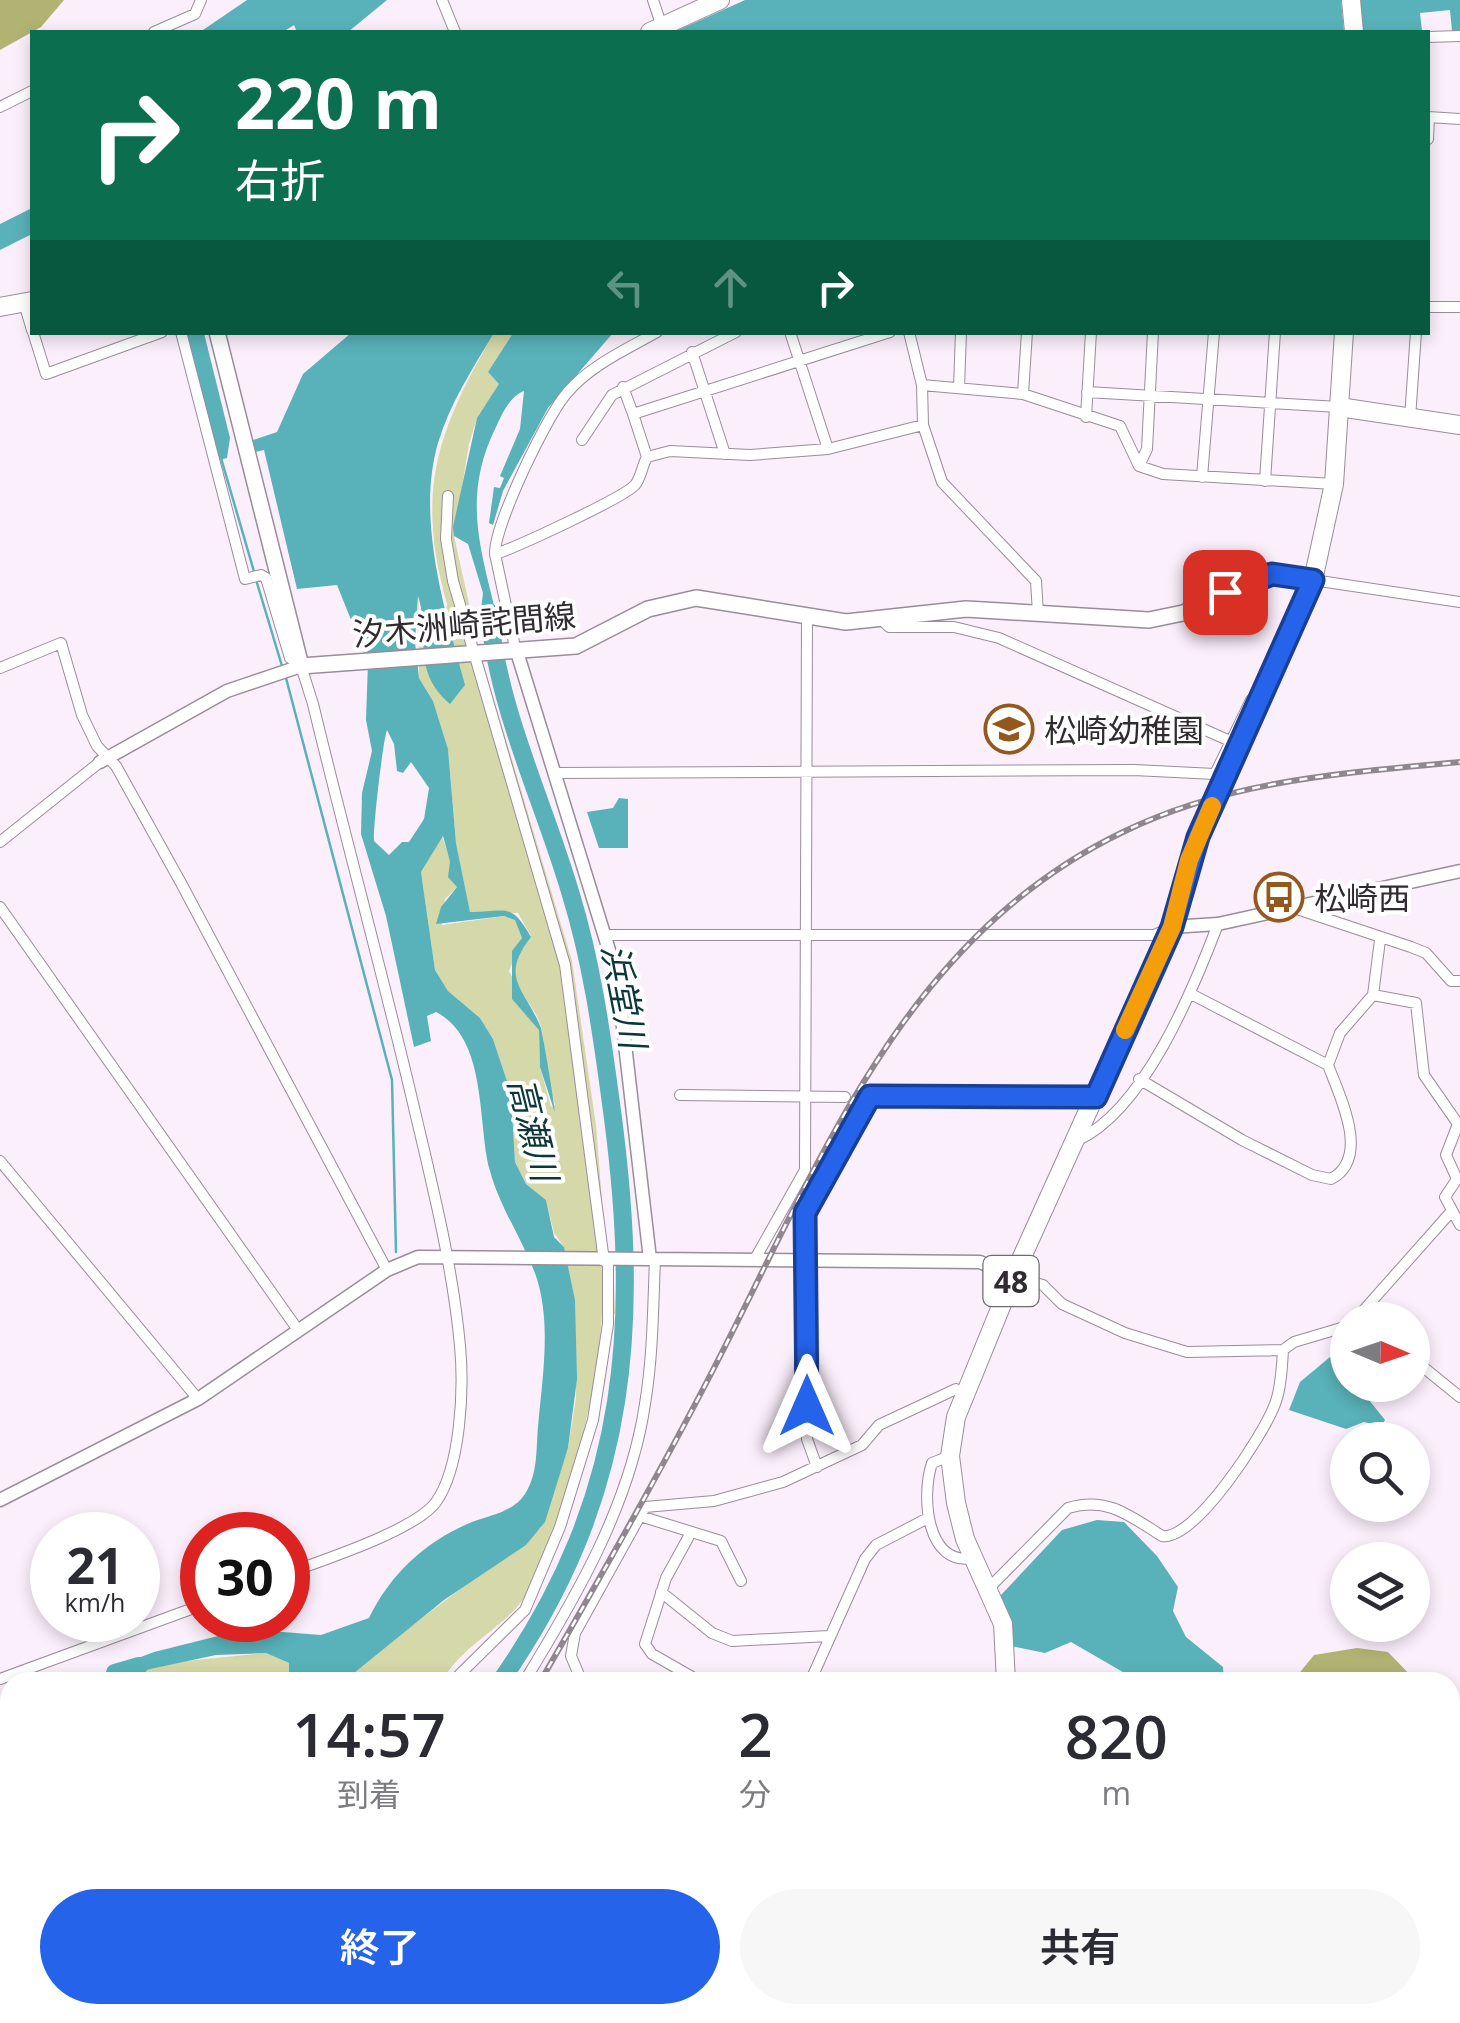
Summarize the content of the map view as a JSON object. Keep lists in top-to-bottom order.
{
  "streets": {
    "main road": ["汐木洲崎詫間線", "48"]
  },
  "crossings": [
    ["汐木洲崎詫間線", "48"]
  ],
  "water": ["浜堂川", "高瀬川"],
  "places": {
    "school or university": ["松崎幼稚園"],
    "bus stop": ["松崎西"]
  },
  "north": "right",
  "page": {
    "turn": ["220 m", "右折"],
    "speed": "21 km/h",
    "limit": "30",
    "eta": [
      "14:57",
      "到着",
      "2",
      "分",
      "820",
      "m"
    ],
    "buttons": ["終了", "共有"]
  }
}
